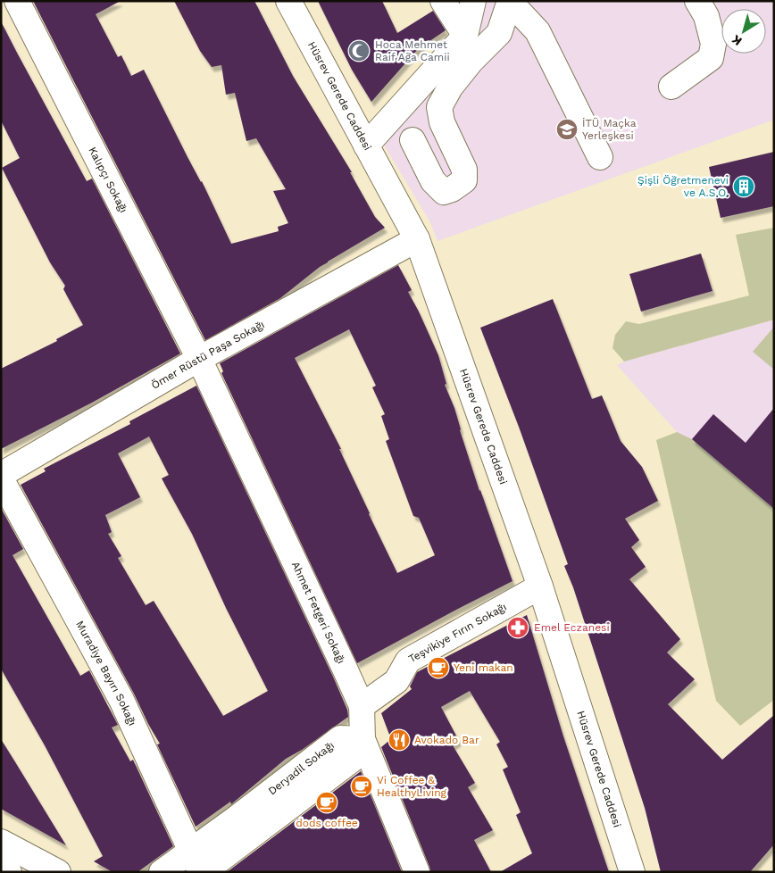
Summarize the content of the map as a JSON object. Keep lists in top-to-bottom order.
{
  "streets": {
    "street": [
      "Hüsrev Gerede Caddesi",
      "Kalıpçı Sokağı",
      "Ömer Rüstü Paşa Sokağı",
      "Ahmet Fetgeri Sokağı",
      "Teşvikiye Fırın Sokağı",
      "Muradiye Bayırı Sokağı",
      "Deryadil Sokağı"
    ]
  },
  "crossings": [
    ["Hüsrev Gerede Caddesi", "Ömer Rüstü Paşa Sokağı"],
    ["Hüsrev Gerede Caddesi", "Teşvikiye Fırın Sokağı"],
    ["Kalıpçı Sokağı", "Ömer Rüstü Paşa Sokağı"],
    ["Kalıpçı Sokağı", "Ahmet Fetgeri Sokağı"],
    ["Ömer Rüstü Paşa Sokağı", "Ahmet Fetgeri Sokağı"],
    ["Ahmet Fetgeri Sokağı", "Teşvikiye Fırın Sokağı"],
    ["Ahmet Fetgeri Sokağı", "Deryadil Sokağı"],
    ["Muradiye Bayırı Sokağı", "Deryadil Sokağı"]
  ],
  "places": {
    "mosque": ["Hoca Mehmet Raif Ağa Camii"],
    "school or university": ["İTÜ Maçka Yerleşkesi"],
    "building": ["Şişli Öğretmenevi ve A.S.O."],
    "pharmacy": ["Emel Eczanesi"],
    "cafe": ["Yeni makan", "Vi Coffee & HealthyLiving", "dods coffee"],
    "restaurant": ["Avokado Bar"]
  },
  "north": "bottom left"
}
